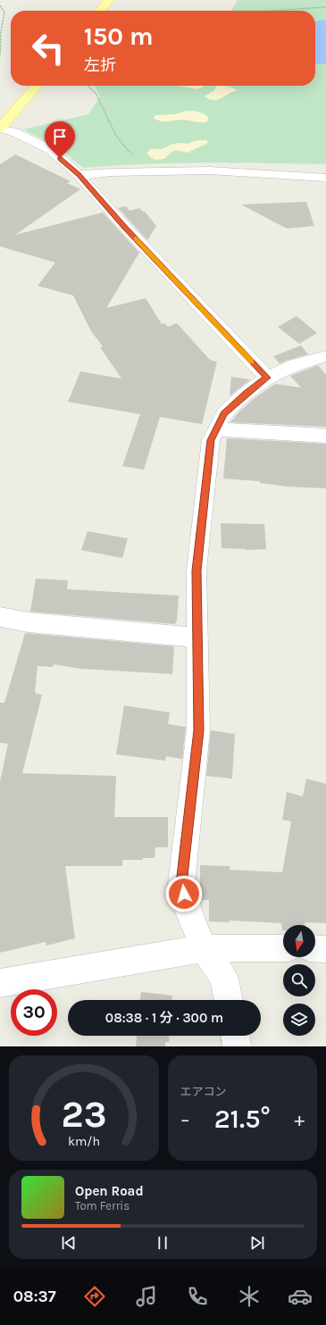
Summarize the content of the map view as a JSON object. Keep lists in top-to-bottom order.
{
  "north": "bottom",
  "page": {
    "turn": ["150 m", "左折"],
    "limit": "30",
    "trip": "08:38 · 1 分 · 300 m",
    "tile": "エアコン",
    "heat": ["−", "21.5°", "+"],
    "song": ["Open Road", "Tom Ferris"],
    "tabs": "08:37",
    "gauge": ["23", "km/h"]
  }
}
